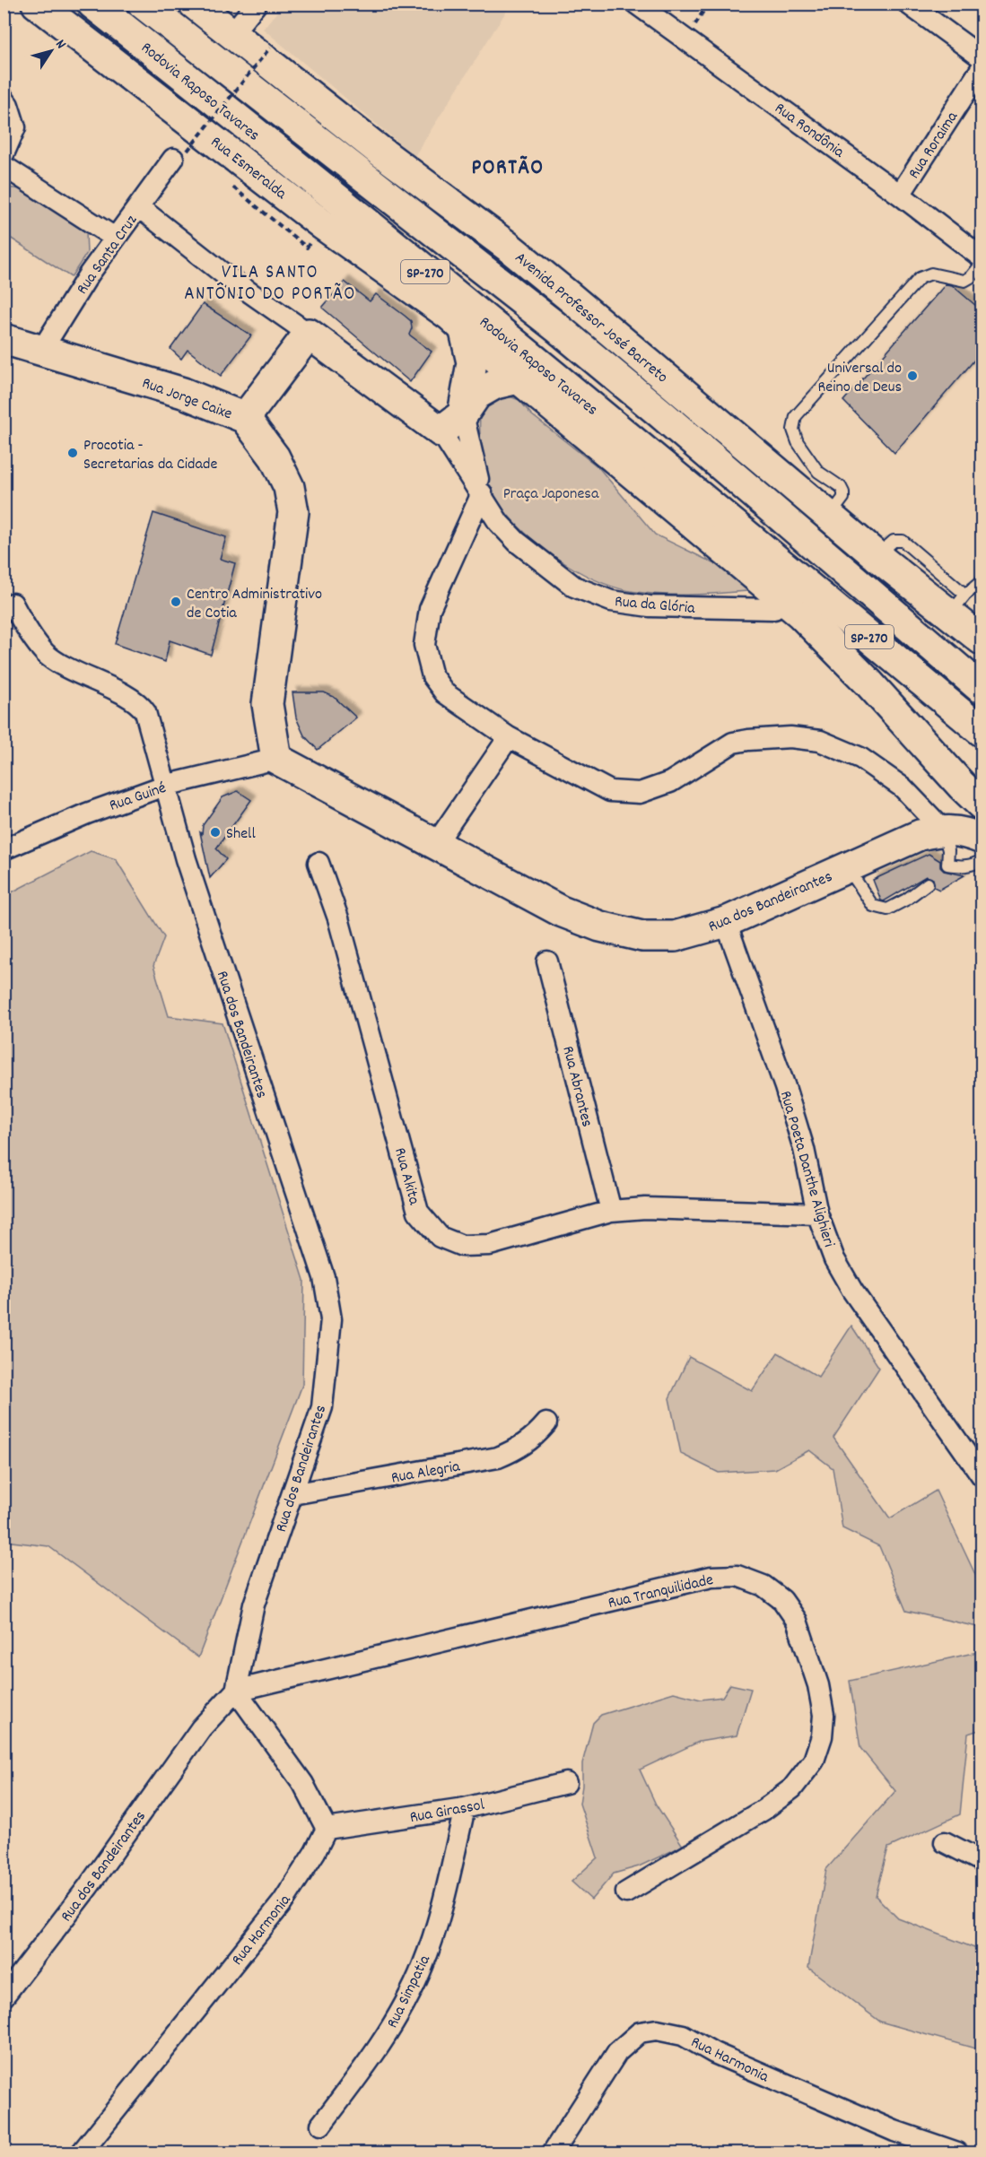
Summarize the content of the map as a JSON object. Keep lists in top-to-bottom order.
{
  "streets": {
    "main road": [
      "Rodovia Raposo Tavares",
      "Rua Esmeralda",
      "SP-270",
      "Avenida Professor José Barreto",
      "Rua Jorge Caixe",
      "Rua dos Bandeirantes"
    ],
    "street": [
      "Rua Rondônia",
      "Rua Roraima",
      "Rua Santa Cruz",
      "Rua da Glória",
      "Rua Guiné",
      "Rua Abrantes",
      "Rua Poeta Danthe Alighieri",
      "Rua Akita",
      "Rua Alegria",
      "Rua Tranquilidade",
      "Rua Girassol",
      "Rua Harmonia",
      "Rua Simpatia"
    ]
  },
  "crossings": [
    ["Rua Rondônia", "Rua Roraima"],
    ["Rua Santa Cruz", "Rua Jorge Caixe"],
    ["Rua Jorge Caixe", "Rua Guiné"],
    ["Rua Jorge Caixe", "Rua dos Bandeirantes"],
    ["Rua Guiné", "Rua dos Bandeirantes"],
    ["Rua dos Bandeirantes", "Rua Poeta Danthe Alighieri"],
    ["Rua dos Bandeirantes", "Rua Alegria"],
    ["Rua dos Bandeirantes", "Rua Tranquilidade"],
    ["Rua Abrantes", "Rua Akita"],
    ["Rua Poeta Danthe Alighieri", "Rua Akita"],
    ["Rua Girassol", "Rua Harmonia"],
    ["Rua Girassol", "Rua Simpatia"]
  ],
  "districts": ["PORTÃO", "VILA SANTO ANTÔNIO DO PORTÃO"],
  "parks": ["Praça Japonesa"],
  "places": [
    "Universal do Reino de Deus",
    "Procotia - Secretarias da Cidade",
    "Centro Administrativo de Cotia",
    "Shell"
  ],
  "north": "top right"
}
